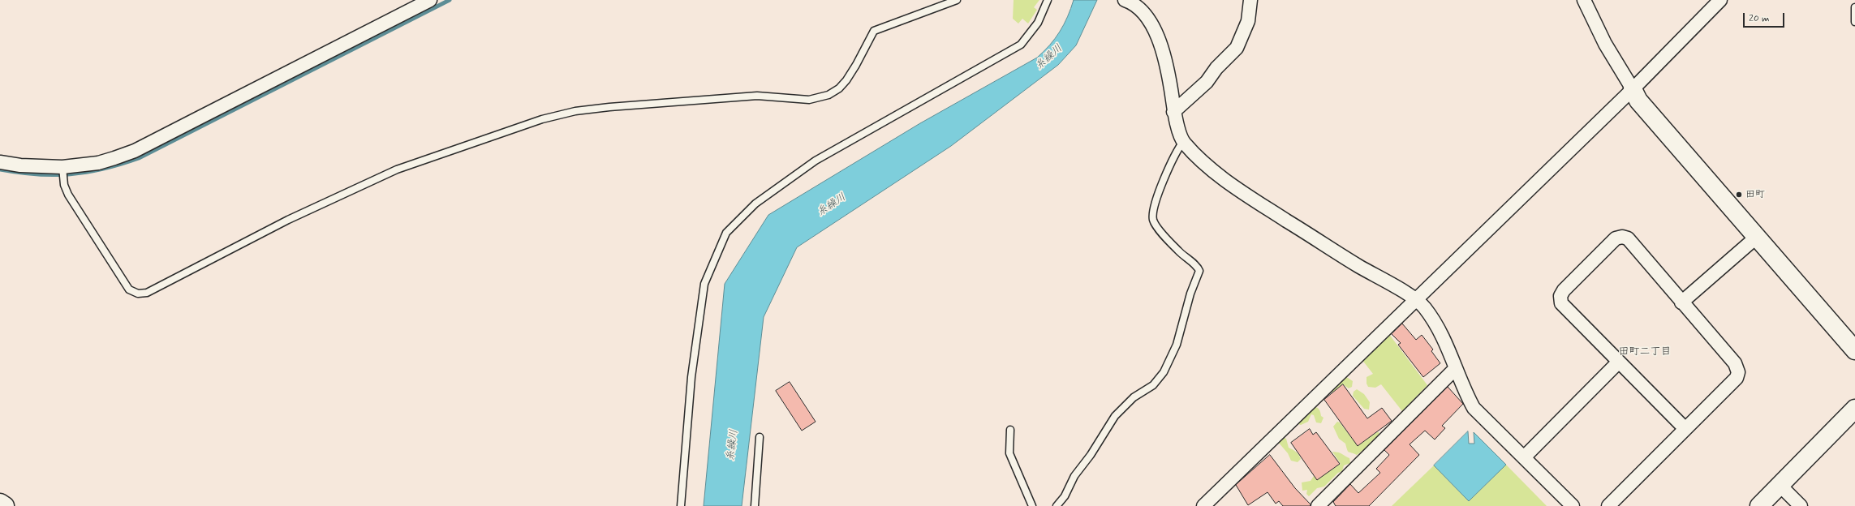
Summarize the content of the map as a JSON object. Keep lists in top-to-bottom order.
{
  "districts": ["田町二丁目"],
  "water": ["糸繰川"],
  "places": ["田町"],
  "scale_bar": "20 m"
}
